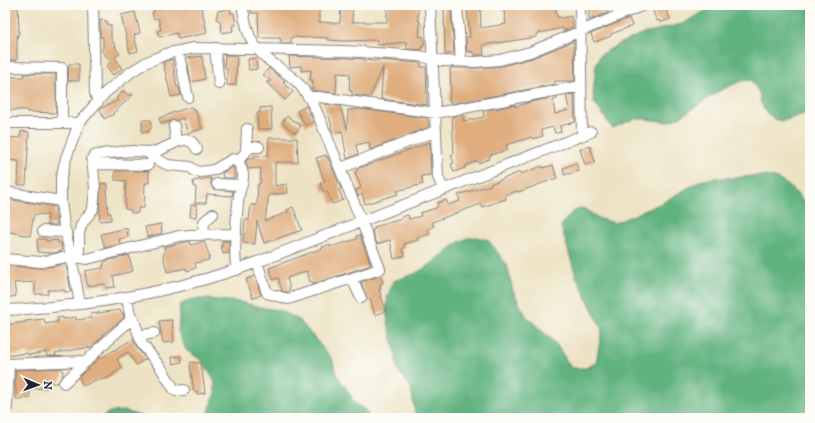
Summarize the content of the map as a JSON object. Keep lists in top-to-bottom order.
{
  "north": "right"
}
